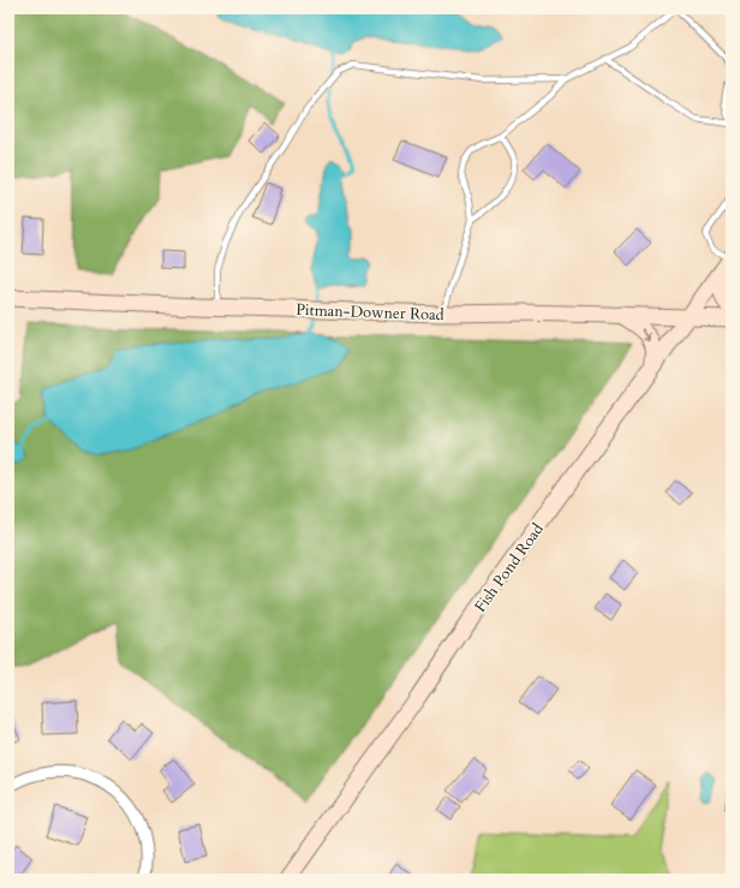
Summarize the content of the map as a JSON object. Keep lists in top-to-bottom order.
{
  "streets": {
    "street": ["Pitman-Downer Road", "Fish Pond Road"]
  },
  "crossings": [
    ["Pitman-Downer Road", "Fish Pond Road"]
  ]
}
